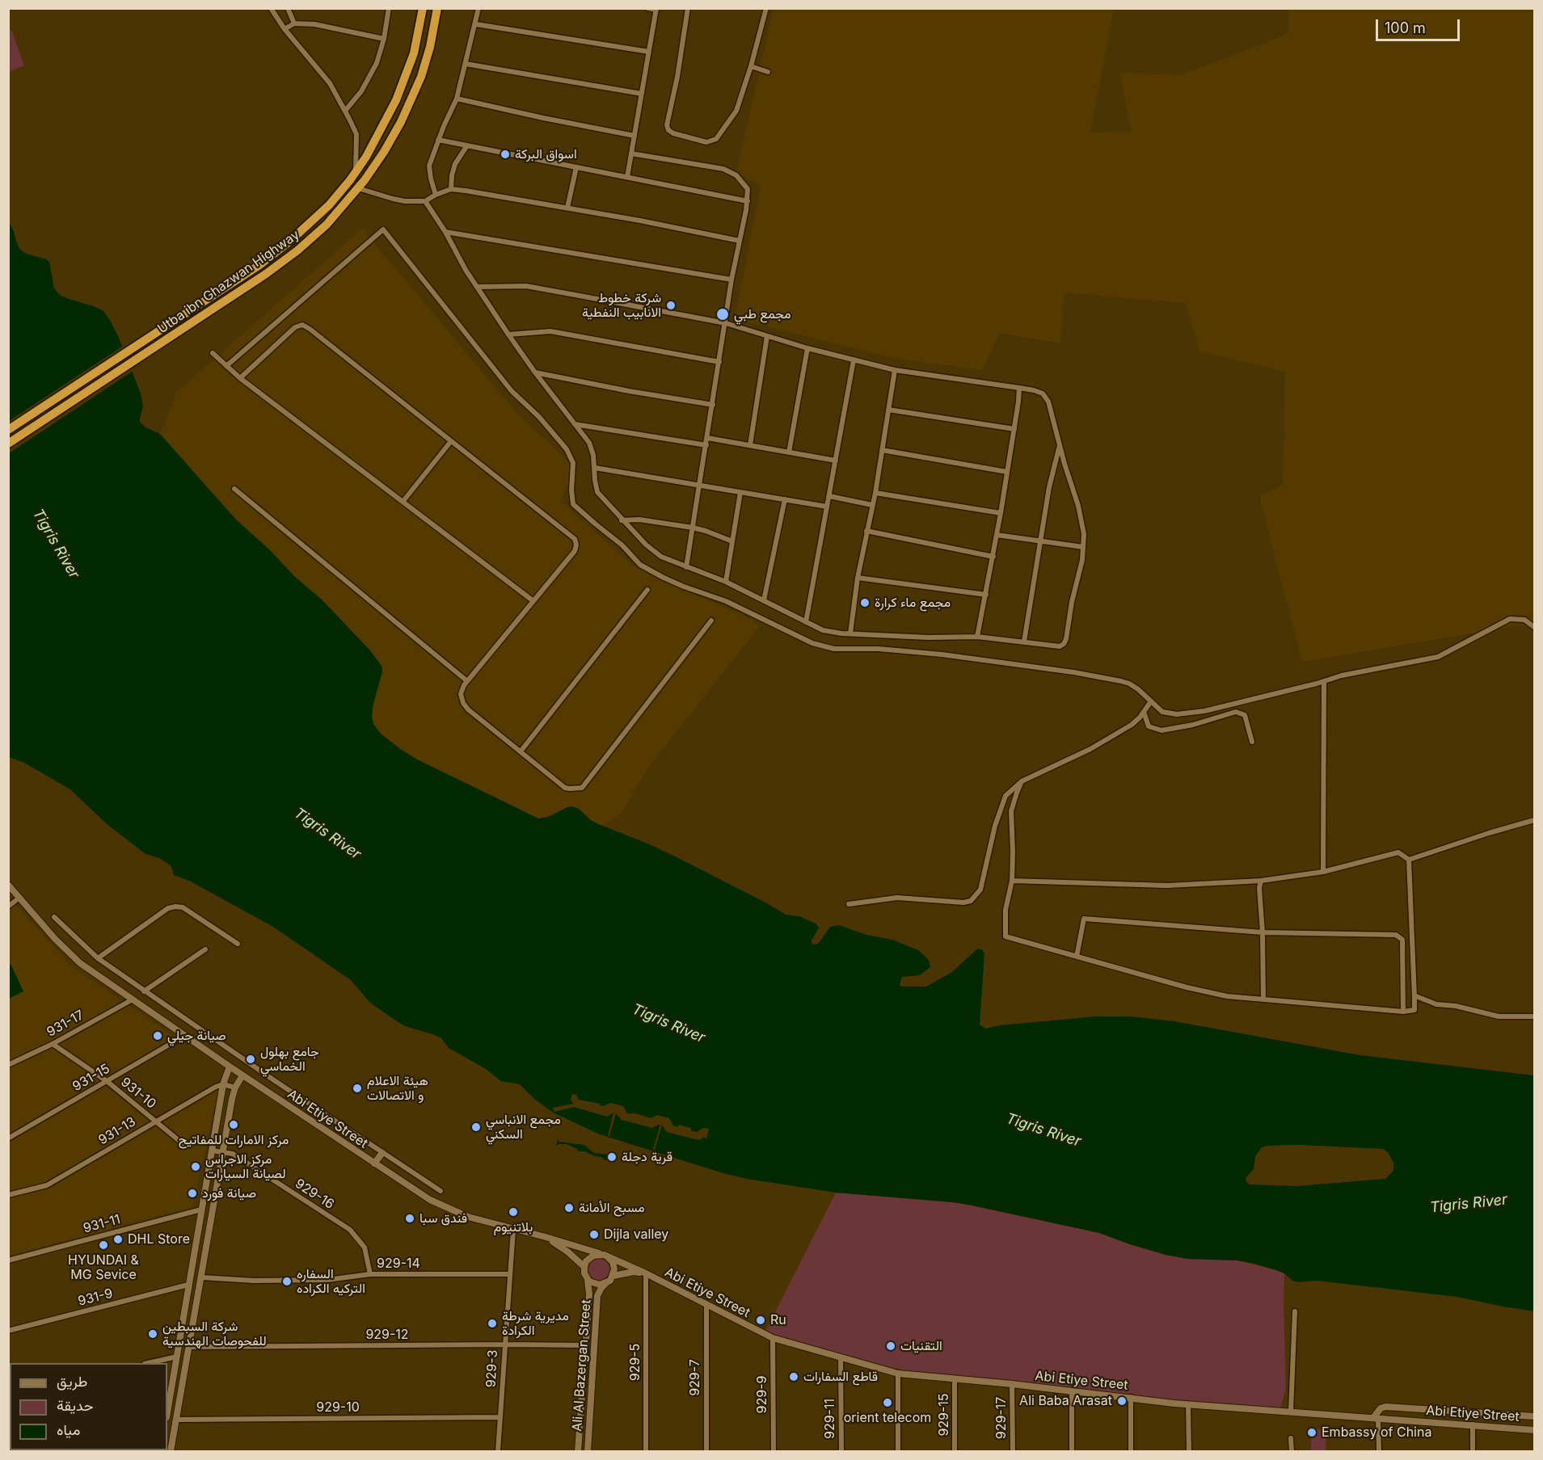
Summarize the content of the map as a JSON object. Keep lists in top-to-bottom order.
{
  "streets": {
    "highway": ["Utba ibn Ghazwan Highway"],
    "street": [
      "931-17",
      "931-15",
      "931-10",
      "Abi Etiye Street",
      "931-13",
      "929-16",
      "931-11",
      "929-14",
      "931-9",
      "929-12",
      "929-5",
      "Ali Al Bazergan Street",
      "929-3",
      "929-7",
      "929-9",
      "929-10",
      "929-15",
      "929-17",
      "929-11"
    ]
  },
  "crossings": [
    ["931-17", "931-10"],
    ["931-17", "Abi Etiye Street"],
    ["931-15", "931-10"],
    ["931-15", "Abi Etiye Street"],
    ["931-10", "931-13"],
    ["Abi Etiye Street", "929-5"],
    ["Abi Etiye Street", "Ali Al Bazergan Street"],
    ["Abi Etiye Street", "929-3"],
    ["Abi Etiye Street", "929-7"],
    ["Abi Etiye Street", "929-9"],
    ["Abi Etiye Street", "929-15"],
    ["Abi Etiye Street", "929-17"],
    ["Abi Etiye Street", "929-11"],
    ["929-16", "929-14"],
    ["929-14", "929-3"],
    ["929-12", "Ali Al Bazergan Street"],
    ["929-12", "929-3"],
    ["929-3", "929-10"]
  ],
  "water": ["Tigris River"],
  "places": [
    "اسواق البركة",
    "شركة خطوط الانابيب النفطية",
    "مجمع طبي",
    "مجمع ماء كرارة",
    "صيانة جيلي",
    "جامع بهلول الخماسي",
    "هيئة الاعلام و الاتصالات",
    "مركز الامارات للمفاتيح",
    "مجمع الانباسي السكني",
    "قرية دجلة",
    "مركز الاجراس لصيانة السيارات",
    "صيانة فورد",
    "مسبح الأمانة",
    "بلاتنيوم",
    "فندق سبا",
    "Dijla valley",
    "DHL Store",
    "HYUNDAI & MG Sevice",
    "السفاره التركيه الكراده",
    "Ru",
    "مديرية شرطة الكرادة",
    "شركة السبطين للفحوصات الهندسية",
    "التقنيات",
    "قاطع السفارات",
    "Ali Baba Arasat",
    "orient telecom",
    "Embassy of China"
  ],
  "legend": ["طريق", "حديقة", "مياه"],
  "scale_bar": "100 m"
}
